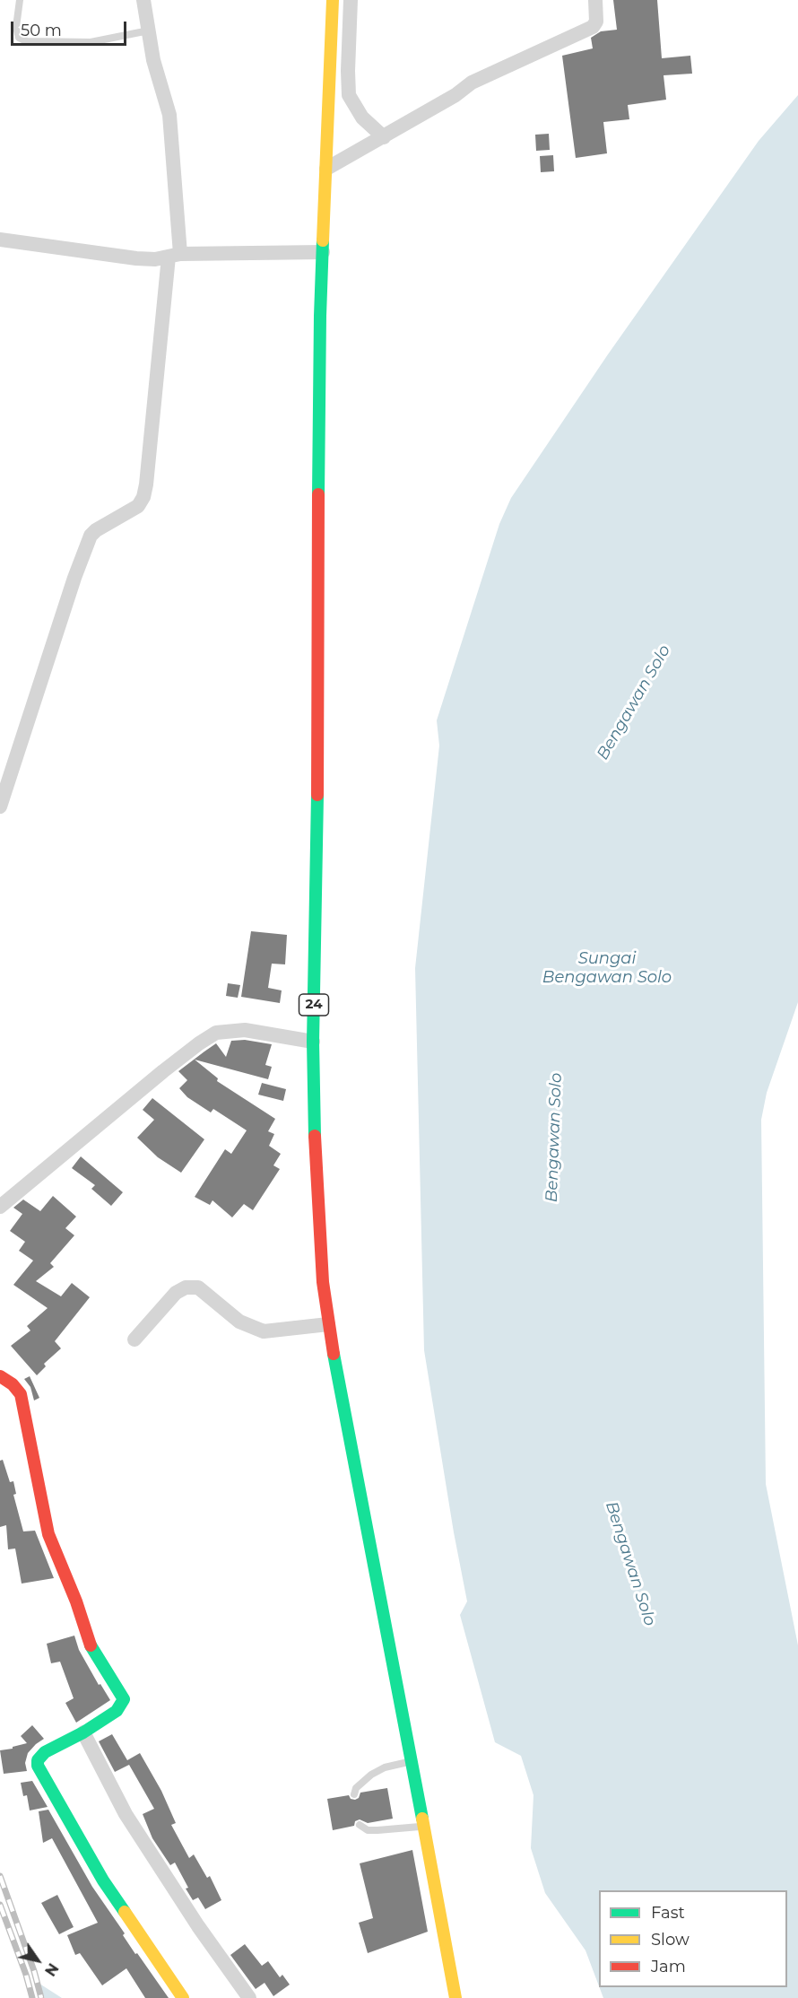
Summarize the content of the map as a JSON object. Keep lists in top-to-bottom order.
{
  "streets": {
    "main road": ["24"]
  },
  "water": ["Bengawan Solo", "Sungai Bengawan Solo"],
  "legend": ["Fast", "Slow", "Jam"],
  "scale_bar": "50 m",
  "north": "bottom right"
}
